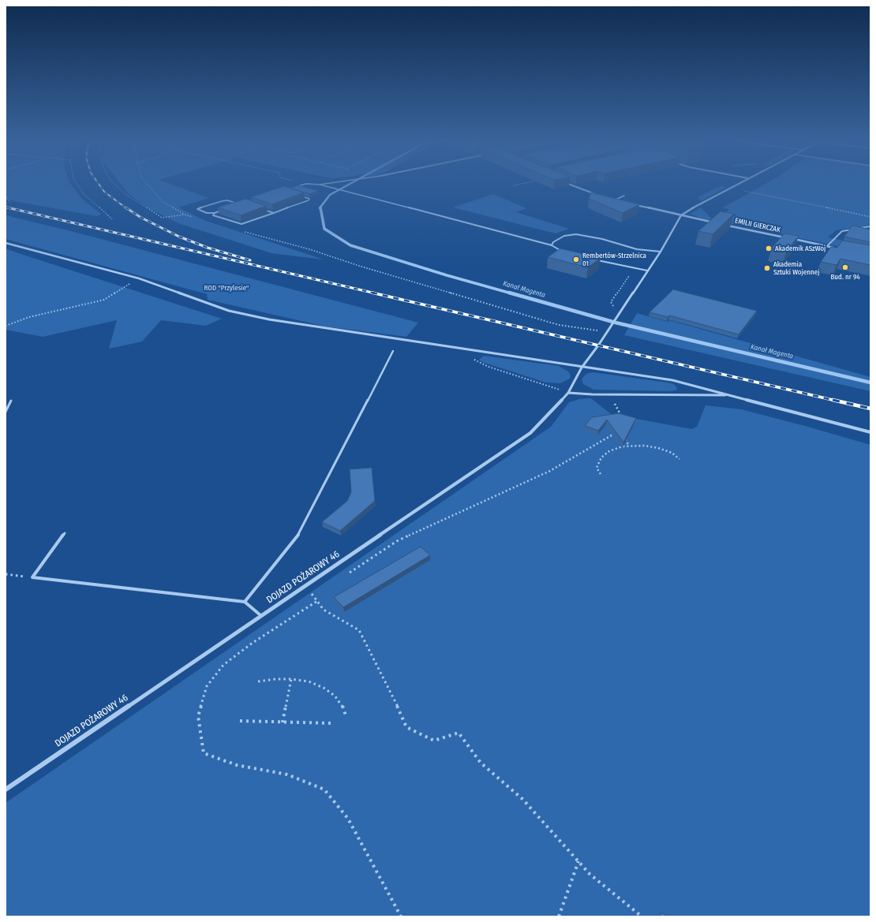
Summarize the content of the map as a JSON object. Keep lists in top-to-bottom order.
{
  "streets": {
    "street": ["EMILII GIERCZAK", "DOJAZD POŻAROWY 46"]
  },
  "water": ["Kanał Magenta"],
  "parks": ["ROD \"Przylesie\""],
  "places": [
    "Akademik ASzWoj",
    "Rembertów-Strzelnica 01",
    "Bud. nr 94",
    "Akademia Sztuki Wojennej"
  ]
}
